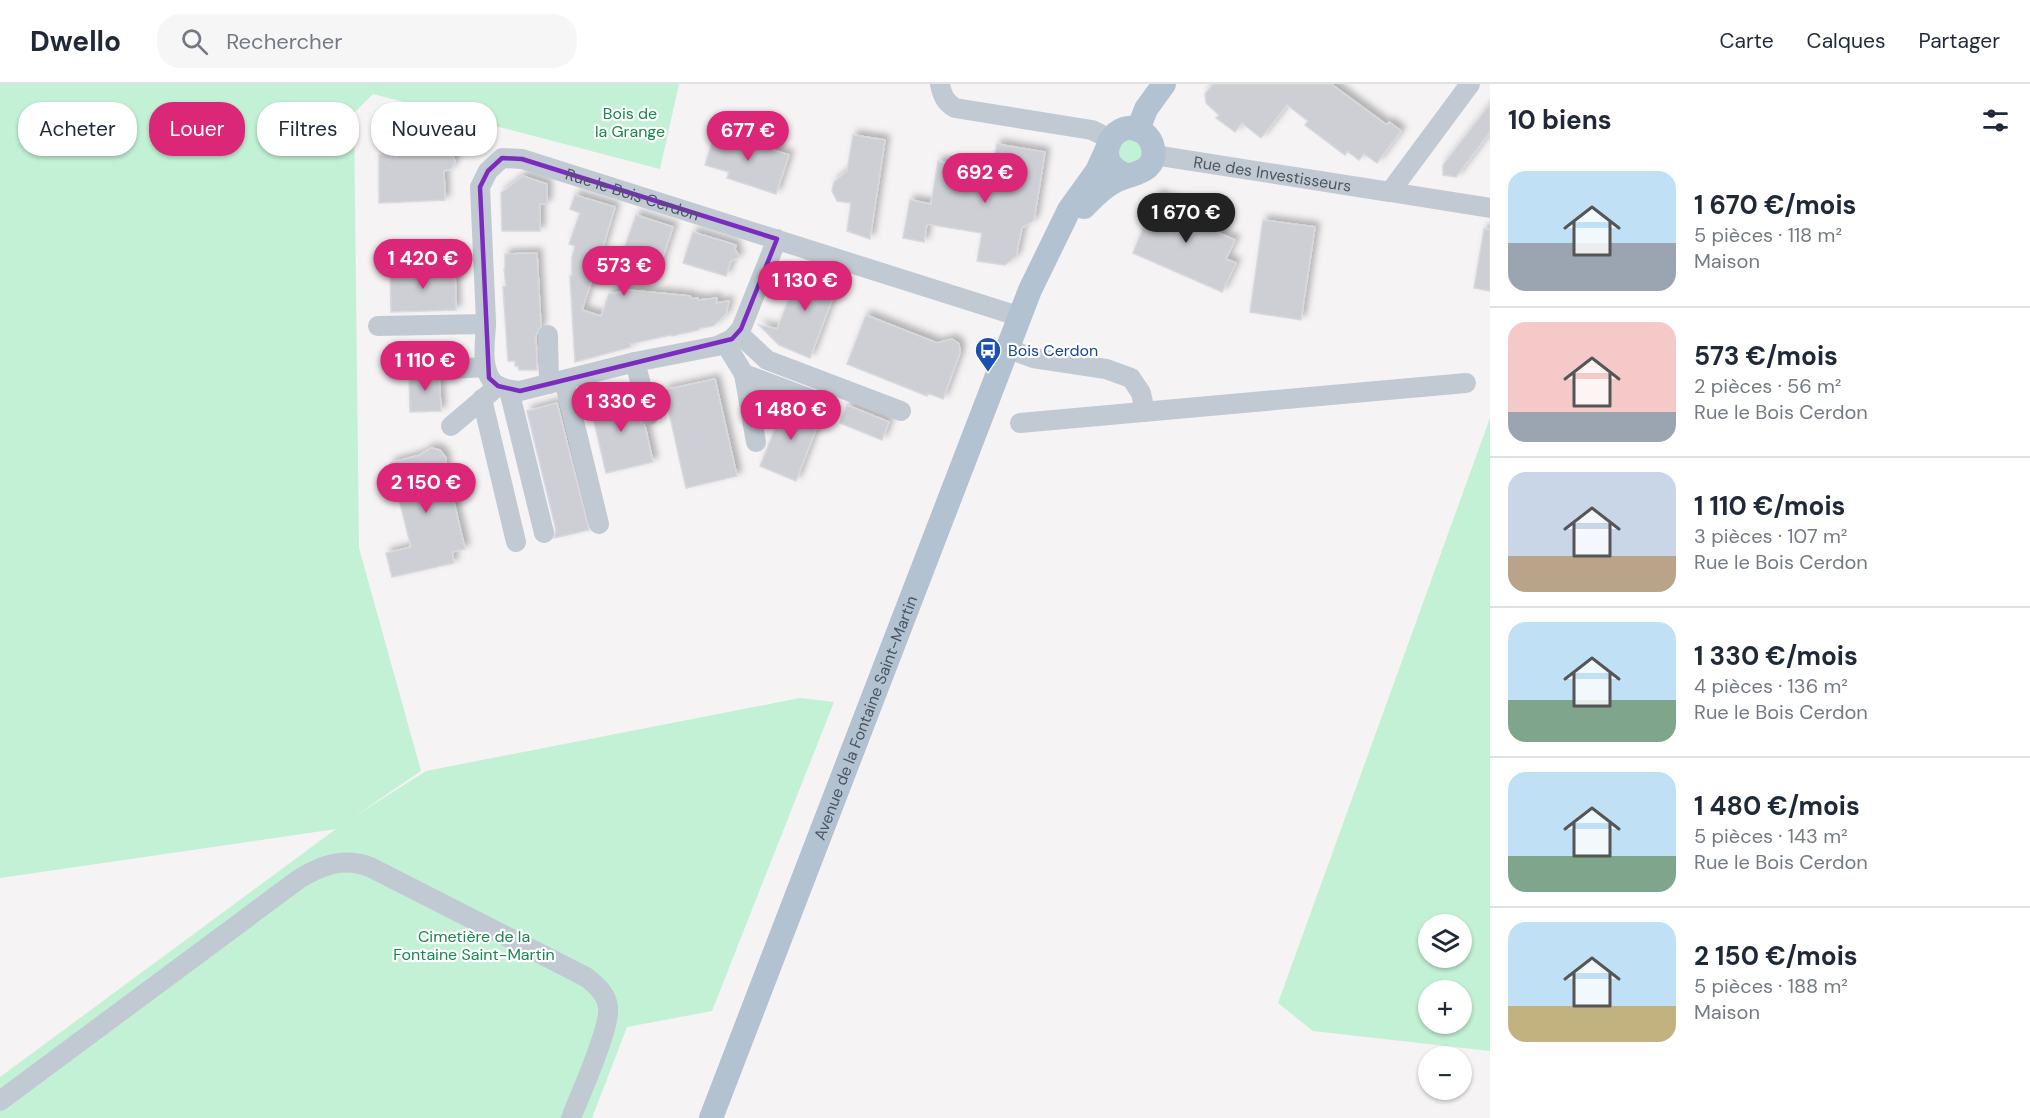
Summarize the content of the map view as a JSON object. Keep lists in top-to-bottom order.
{
  "streets": {
    "main road": ["Avenue de la Fontaine Saint-Martin"],
    "street": ["Rue des Investisseurs", "Rue le Bois Cerdon"]
  },
  "crossings": [
    ["Rue des Investisseurs", "Avenue de la Fontaine Saint-Martin"],
    ["Rue le Bois Cerdon", "Avenue de la Fontaine Saint-Martin"]
  ],
  "parks": ["Bois de la Grange", "Cimetière de la Fontaine Saint-Martin"],
  "places": {
    "bus stop": ["Bois Cerdon"]
  },
  "page": {
    "header": "Dwello",
    "search": "Rechercher",
    "nav": ["Carte", "Calques", "Partager"],
    "heading": "10 biens",
    "chip": [
      "Acheter",
      "Louer",
      "Filtres",
      "Nouveau"
    ],
    "price": [
      "677 €",
      "692 €",
      "1 670 €",
      "1 420 €",
      "573 €",
      "1 130 €",
      "1 110 €",
      "1 330 €",
      "1 480 €",
      "2 150 €"
    ],
    "list": [
      {
        "name": "1 670 €/mois",
        "note": "5 pièces · 118 m² · Maison"
      },
      {
        "name": "573 €/mois",
        "note": "2 pièces · 56 m² · Rue le Bois Cerdon"
      },
      {
        "name": "1 110 €/mois",
        "note": "3 pièces · 107 m² · Rue le Bois Cerdon"
      },
      {
        "name": "1 330 €/mois",
        "note": "4 pièces · 136 m² · Rue le Bois Cerdon"
      },
      {
        "name": "1 480 €/mois",
        "note": "5 pièces · 143 m² · Rue le Bois Cerdon"
      },
      {
        "name": "2 150 €/mois",
        "note": "5 pièces · 188 m² · Maison"
      }
    ],
    "map_buttons": ["+", "−"]
  }
}
